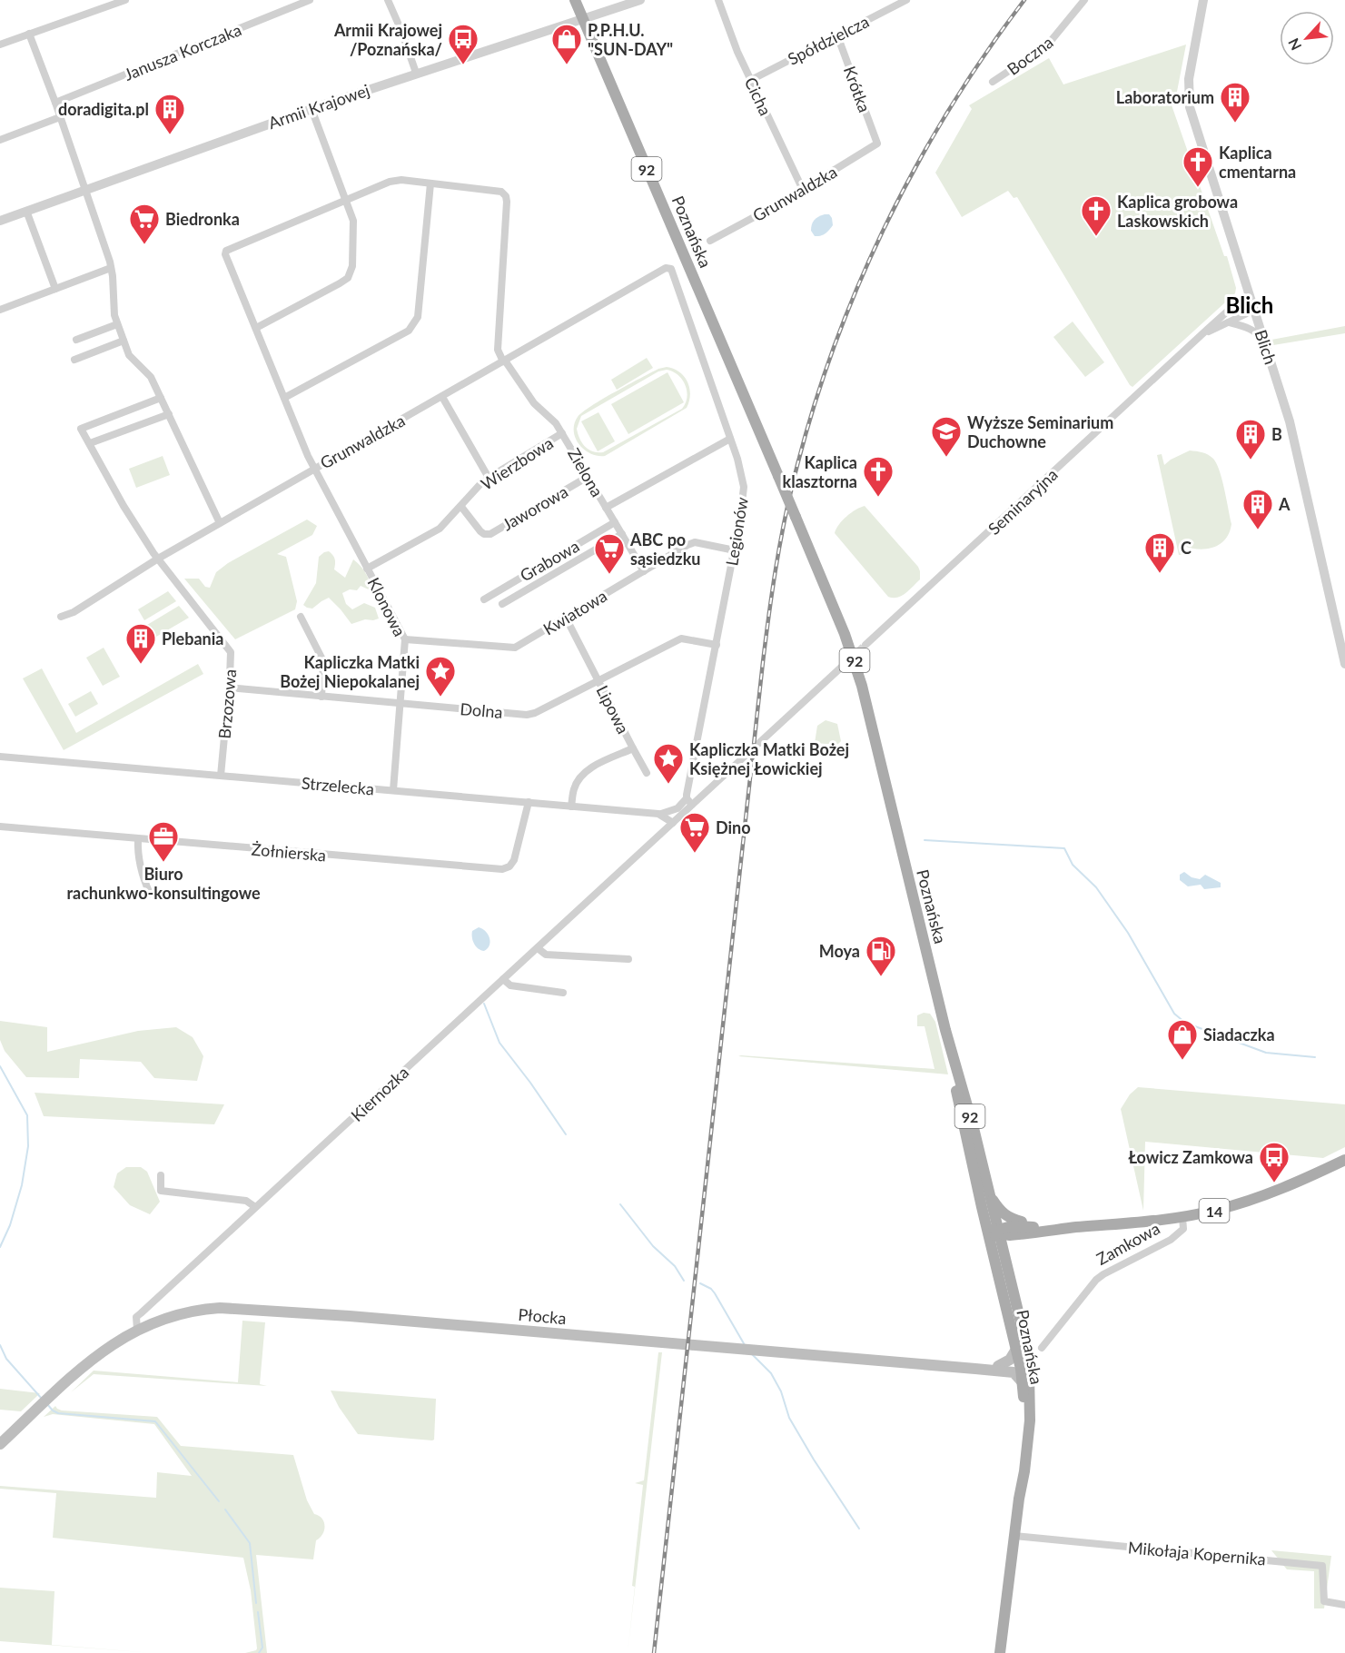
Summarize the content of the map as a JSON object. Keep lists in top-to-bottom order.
{
  "streets": {
    "main road": [
      "92",
      "Poznańska",
      "14",
      "Zamkowa",
      "Płocka"
    ],
    "street": [
      "Spółdzielcza",
      "Janusza Korczaka",
      "Boczna",
      "Krótka",
      "Cicha",
      "Armii Krajowej",
      "Grunwaldzka",
      "Blich",
      "Wierzbowa",
      "Zielona",
      "Seminaryjna",
      "Jaworowa",
      "Legionów",
      "Grabowa",
      "Klonowa",
      "Kwiatowa",
      "Brzozowa",
      "Lipowa",
      "Dolna",
      "Strzelecka",
      "Żołnierska",
      "Kiernozka",
      "Mikołaja Kopernika"
    ]
  },
  "crossings": [
    ["Spółdzielcza", "Krótka"],
    ["Spółdzielcza", "Cicha"],
    ["Krótka", "Grunwaldzka"],
    ["Cicha", "Grunwaldzka"],
    ["Armii Krajowej", "Poznańska"],
    ["Grunwaldzka", "Zielona"],
    ["Grunwaldzka", "Legionów"],
    ["Grunwaldzka", "Klonowa"],
    ["Grunwaldzka", "Brzozowa"],
    ["Poznańska", "Zamkowa"],
    ["Poznańska", "Płocka"],
    ["Poznańska", "Mikołaja Kopernika"],
    ["Blich", "Seminaryjna"],
    ["Wierzbowa", "Zielona"],
    ["Wierzbowa", "Jaworowa"],
    ["Wierzbowa", "Klonowa"],
    ["Zielona", "Jaworowa"],
    ["Zielona", "Legionów"],
    ["Zielona", "Grabowa"],
    ["Zielona", "Kwiatowa"],
    ["Legionów", "Kwiatowa"],
    ["Legionów", "Dolna"],
    ["Legionów", "Kiernozka"],
    ["Klonowa", "Kwiatowa"],
    ["Klonowa", "Dolna"],
    ["Klonowa", "Strzelecka"],
    ["Kwiatowa", "Lipowa"],
    ["Brzozowa", "Dolna"],
    ["Brzozowa", "Strzelecka"],
    ["Lipowa", "Dolna"],
    ["Lipowa", "Strzelecka"],
    ["Strzelecka", "Żołnierska"],
    ["Kiernozka", "Płocka"]
  ],
  "districts": ["Blich"],
  "places": {
    "bus stop": ["Armii Krajowej /Poznańska/", "Łowicz Zamkowa"],
    "shop": ["P.P.H.U. \"SUN-DAY\"", "Siadaczka"],
    "building": [
      "Laboratorium",
      "doradigita.pl",
      "B",
      "A",
      "C",
      "Plebania"
    ],
    "church": ["Kaplica cmentarna", "Kaplica grobowa Laskowskich", "Kaplica klasztorna"],
    "supermarket": ["Biedronka", "ABC po sąsiedzku", "Dino"],
    "school or university": ["Wyższe Seminarium Duchowne"],
    "place": ["Kapliczka Matki Bożej Niepokalanej", "Kapliczka Matki Bożej Księżnej Łowickiej"],
    "office": ["Biuro rachunkwo-konsultingowe"],
    "fuel station": ["Moya"]
  },
  "north": "bottom left"
}
